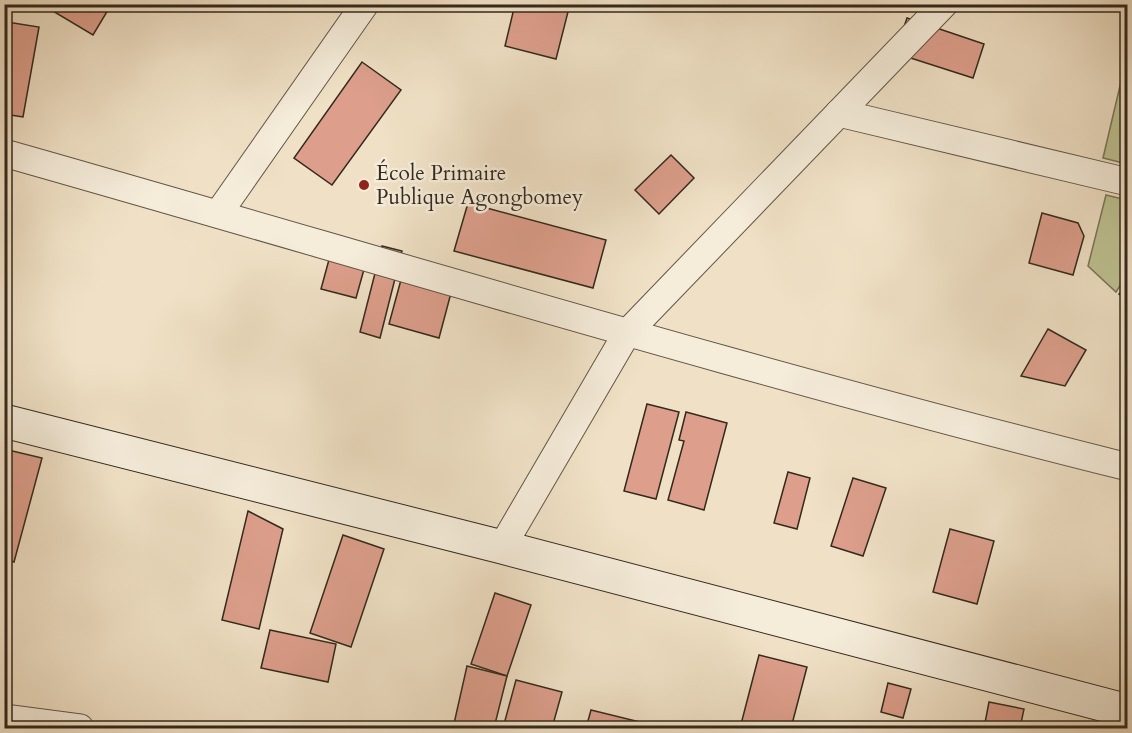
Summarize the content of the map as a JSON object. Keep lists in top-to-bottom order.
{
  "places": ["École Primaire Publique Agongbomey"]
}
